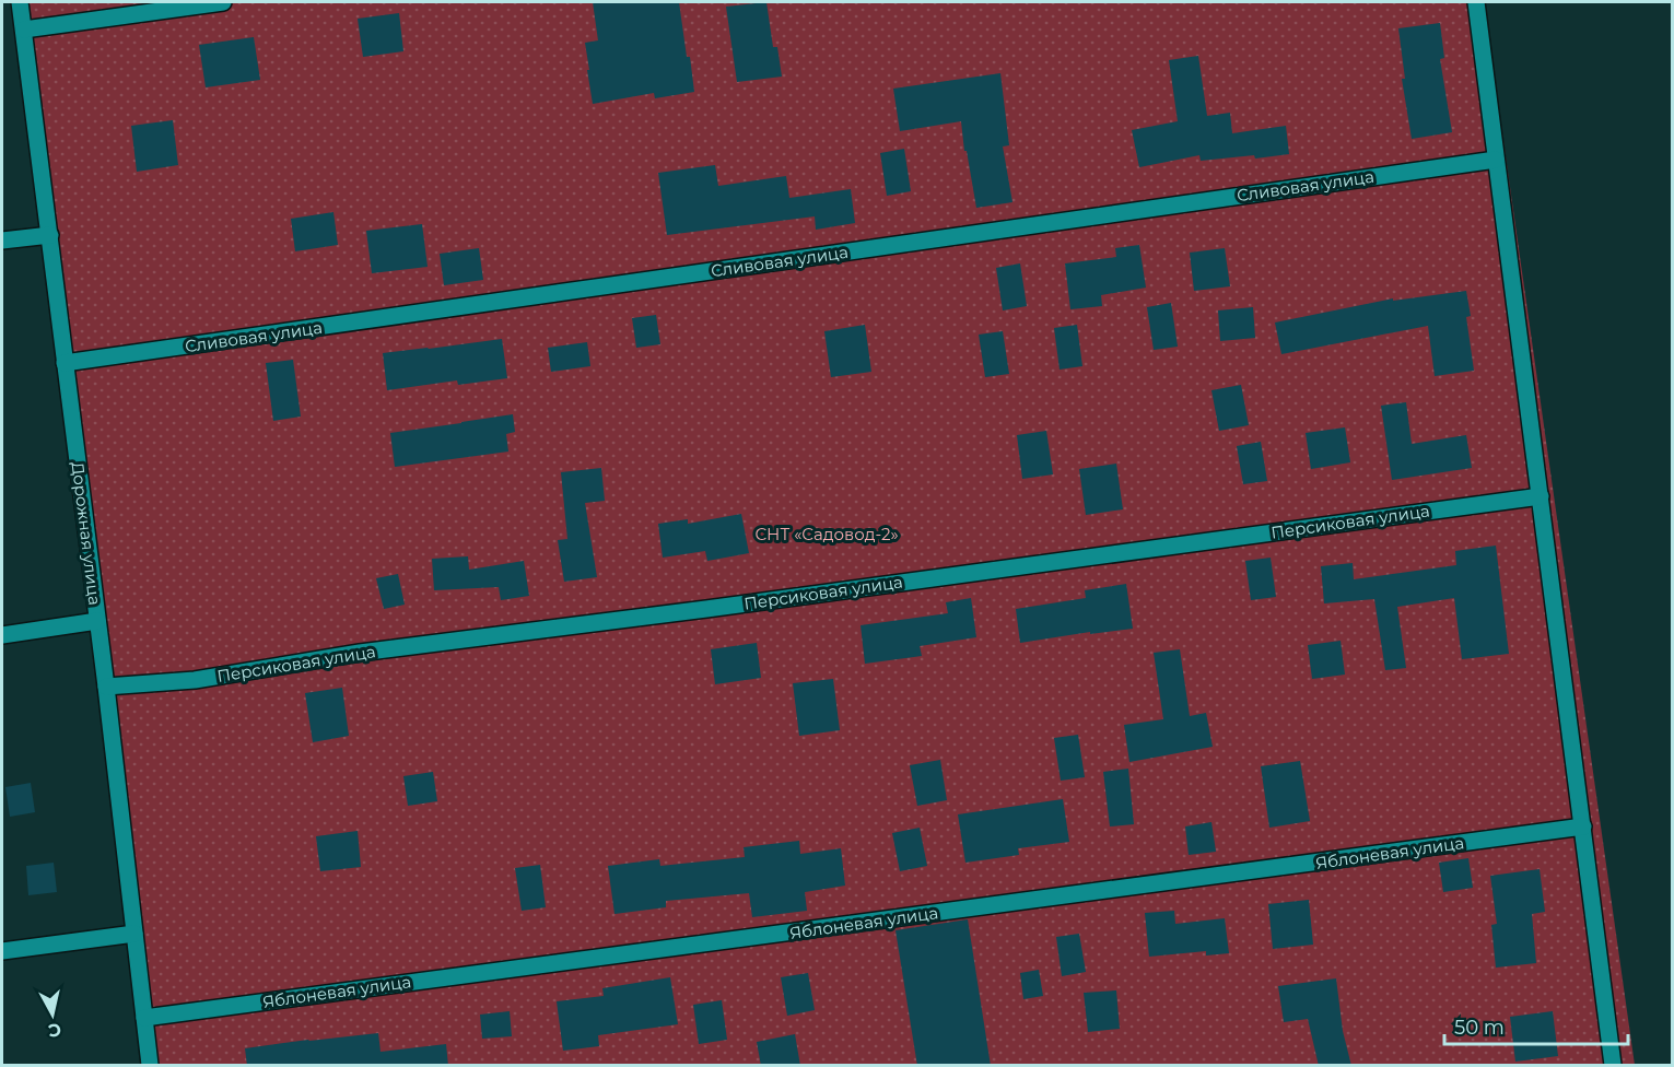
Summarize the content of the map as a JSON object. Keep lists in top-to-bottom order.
{
  "streets": {
    "street": [
      "Сливовая улица",
      "Персиковая улица",
      "Дорожная улица",
      "Яблоневая улица"
    ]
  },
  "crossings": [
    ["Сливовая улица", "Дорожная улица"],
    ["Персиковая улица", "Дорожная улица"],
    ["Дорожная улица", "Яблоневая улица"]
  ],
  "parks": ["СНТ «Садовод-2»"],
  "scale_bar": "50 m",
  "north": "bottom"
}
